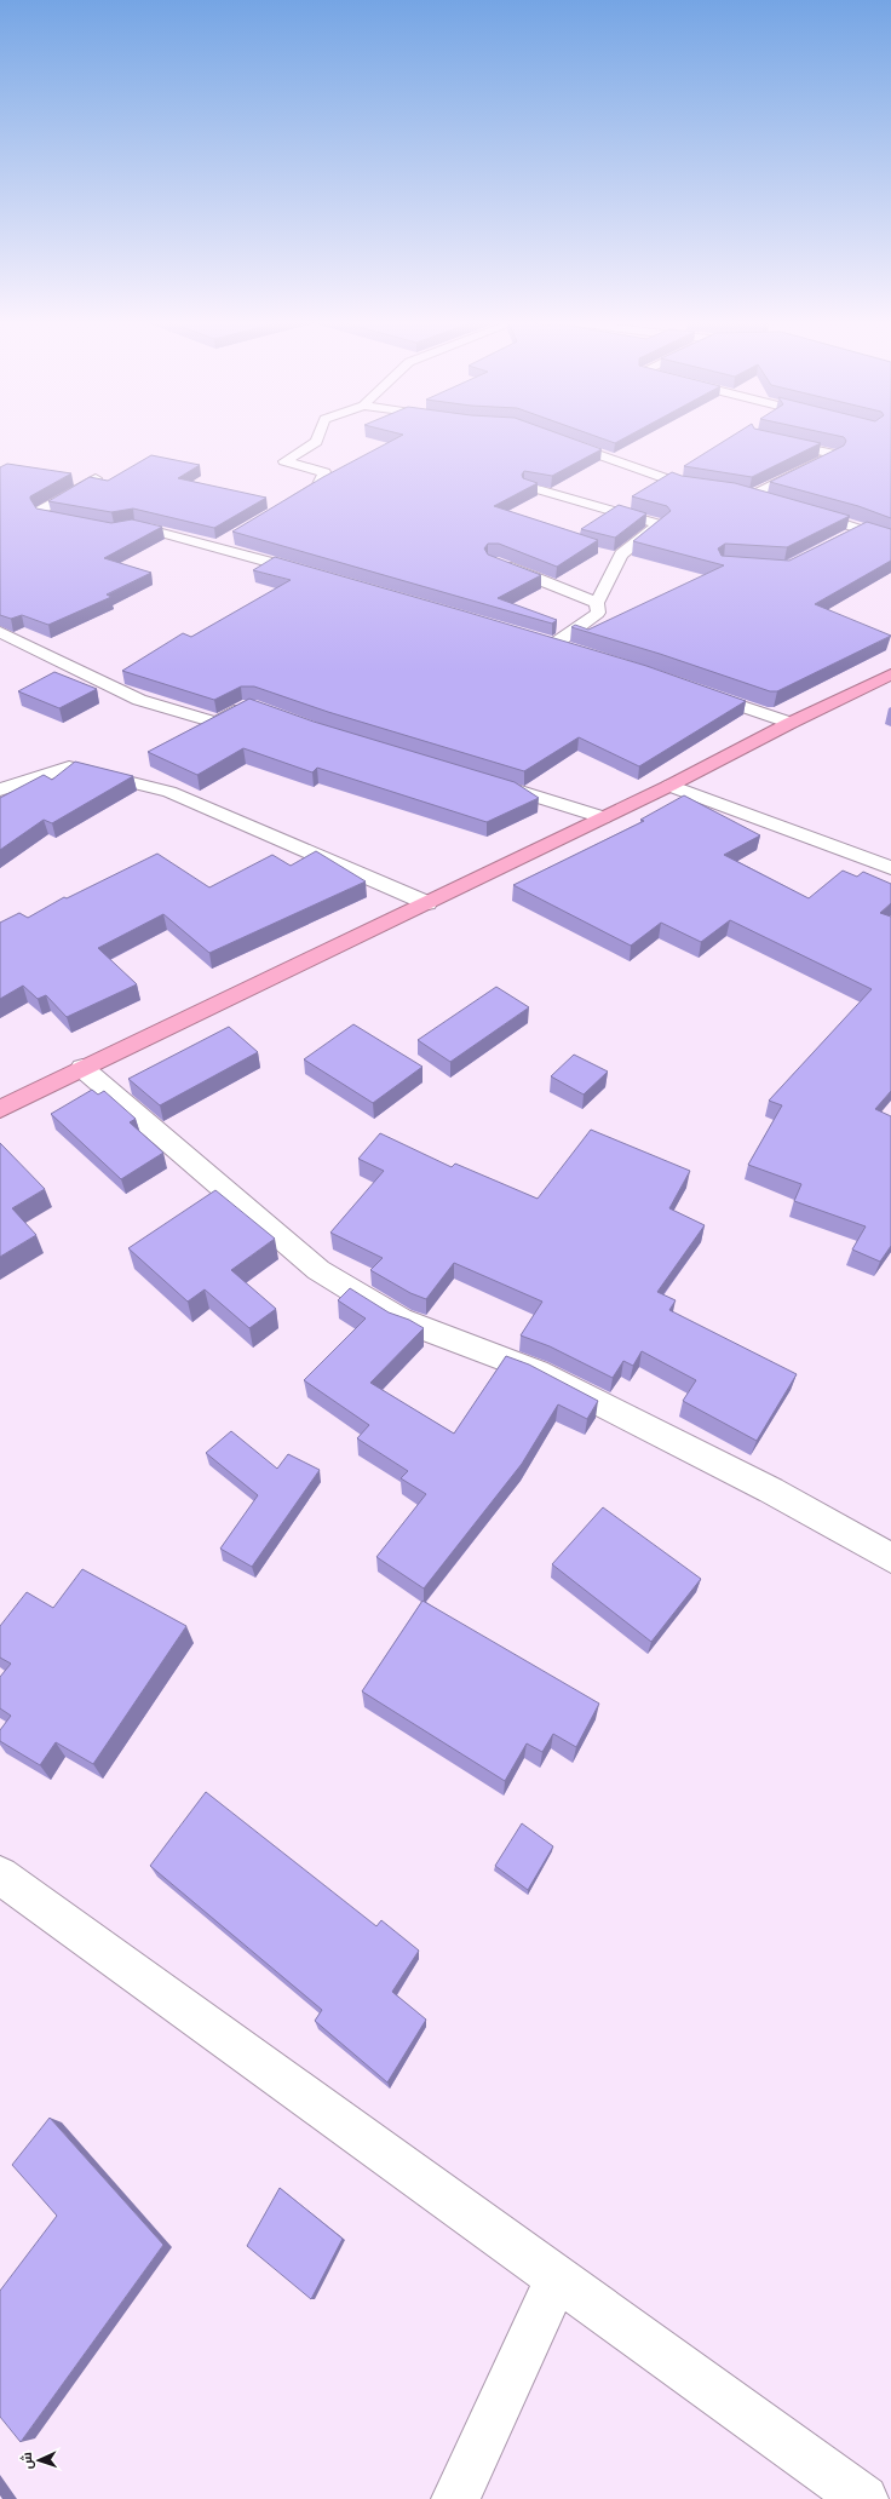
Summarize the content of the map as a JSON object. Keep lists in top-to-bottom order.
{
  "north": "left"
}
